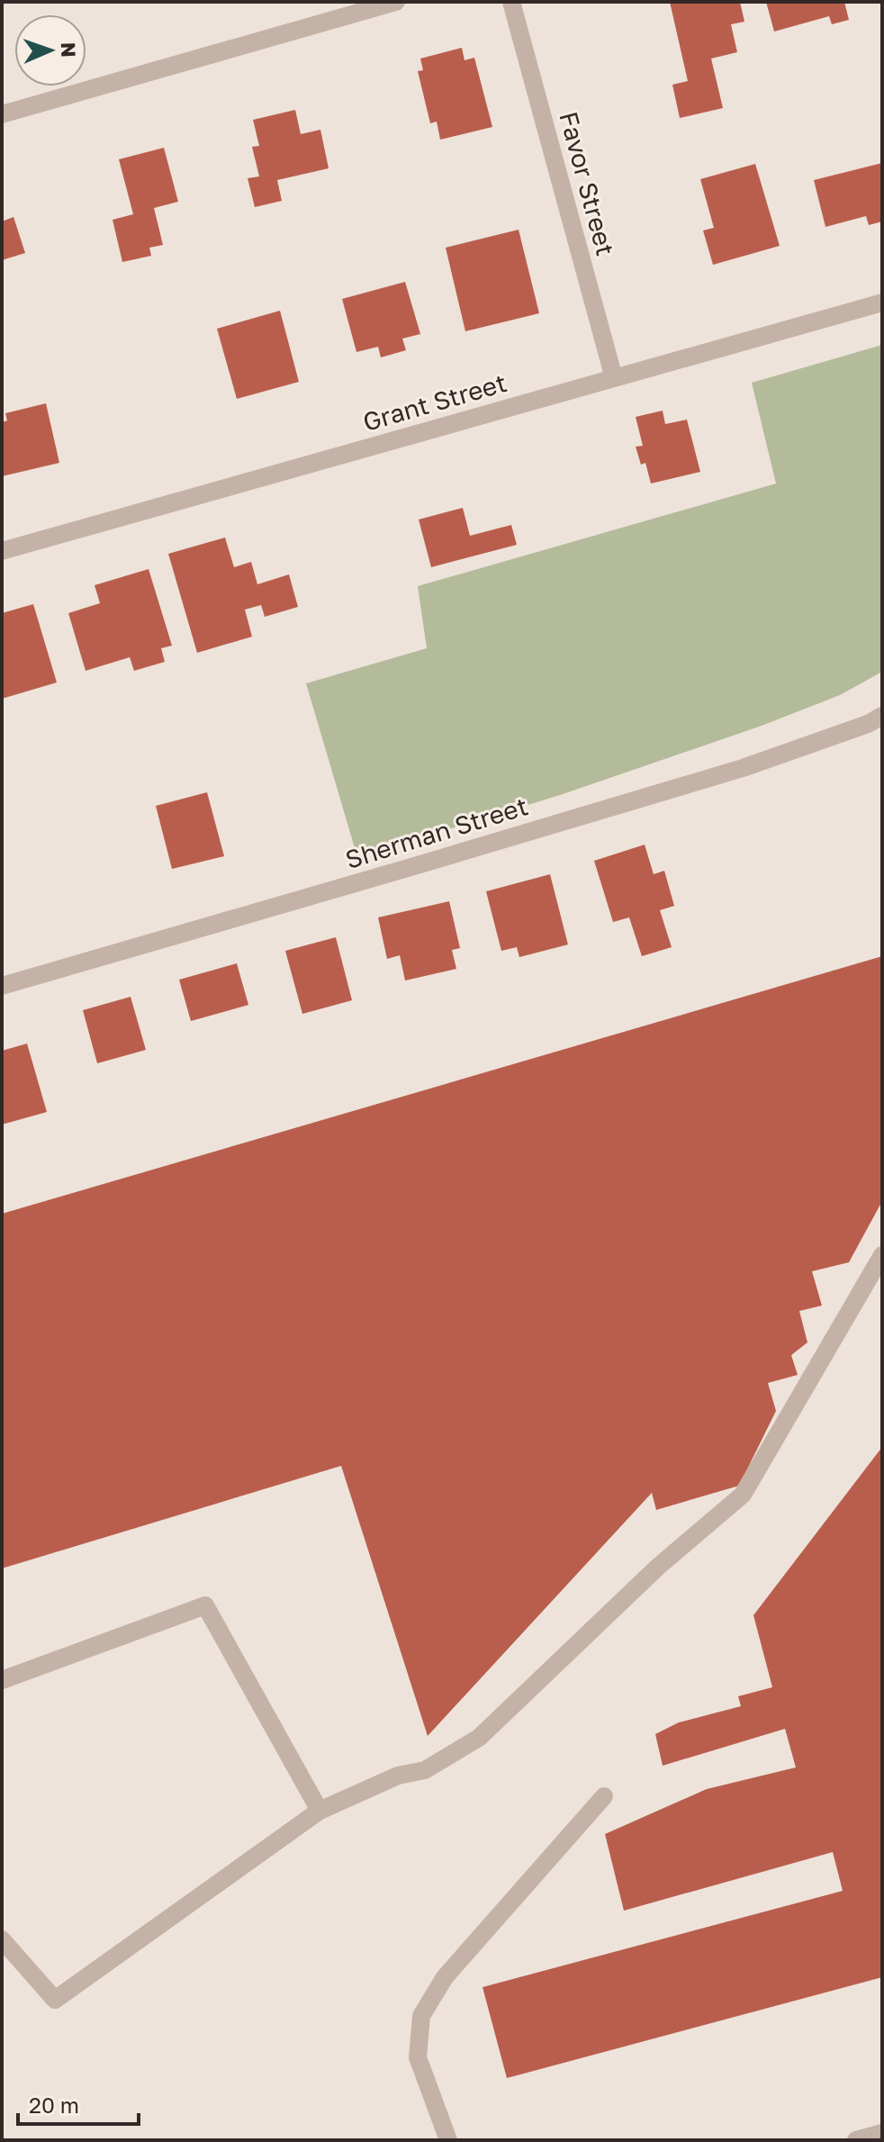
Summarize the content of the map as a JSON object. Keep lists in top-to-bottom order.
{
  "streets": {
    "street": ["Favor Street", "Grant Street", "Sherman Street"]
  },
  "crossings": [
    ["Favor Street", "Grant Street"]
  ],
  "scale_bar": "20 m",
  "north": "right"
}
